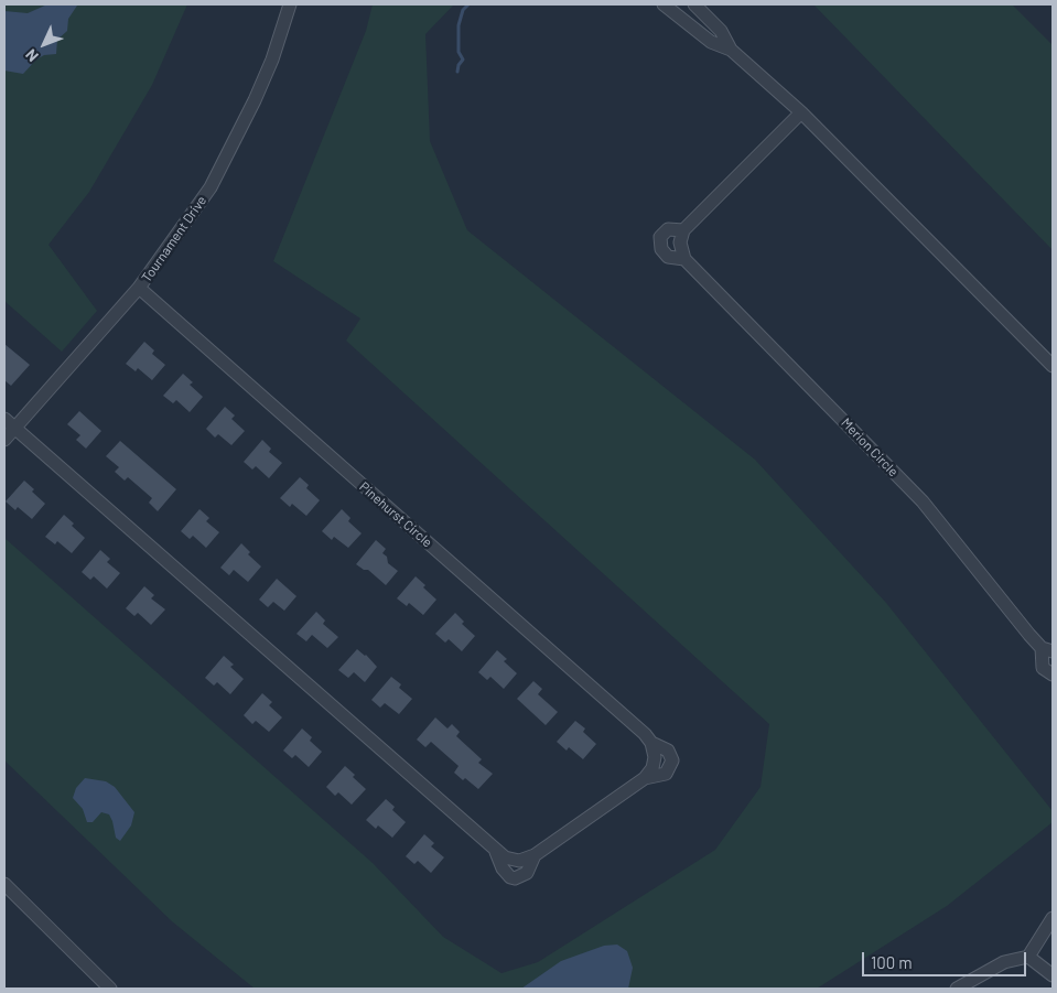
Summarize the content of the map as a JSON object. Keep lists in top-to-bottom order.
{
  "streets": {
    "street": ["Tournament Drive", "Merion Circle", "Pinehurst Circle"]
  },
  "crossings": [
    ["Tournament Drive", "Pinehurst Circle"]
  ],
  "scale_bar": "100 m",
  "north": "bottom left"
}
